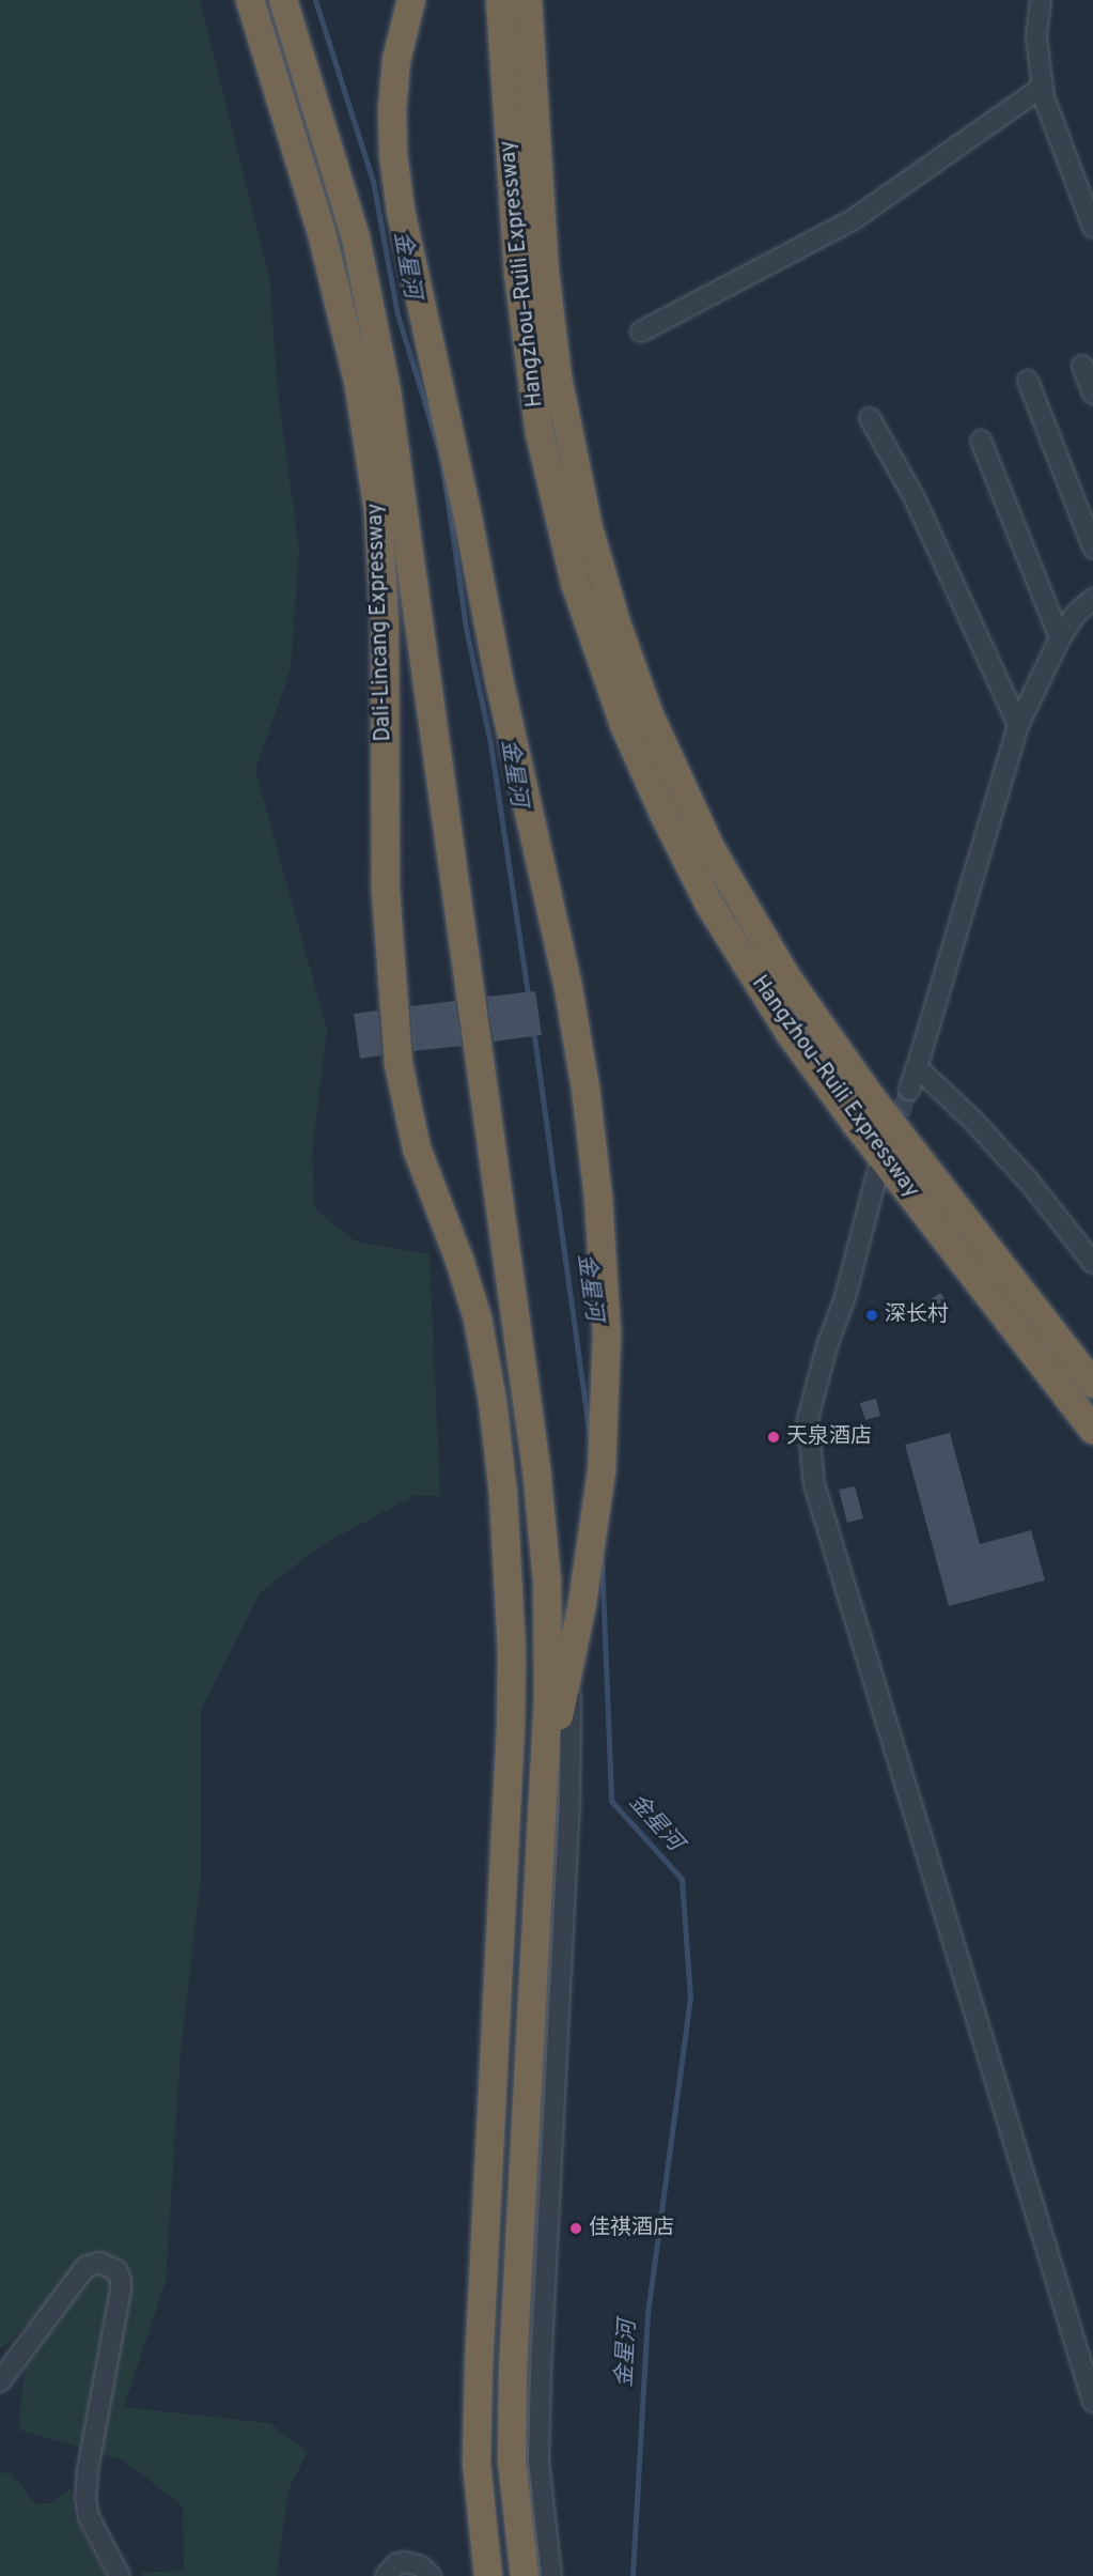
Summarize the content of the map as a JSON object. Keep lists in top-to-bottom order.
{
  "streets": {
    "highway": ["Hangzhou–Ruili Expressway", "Dali-Lincang Expressway"]
  },
  "water": ["金星河"],
  "places": ["深长村", "天泉酒店", "佳祺酒店"]
}
